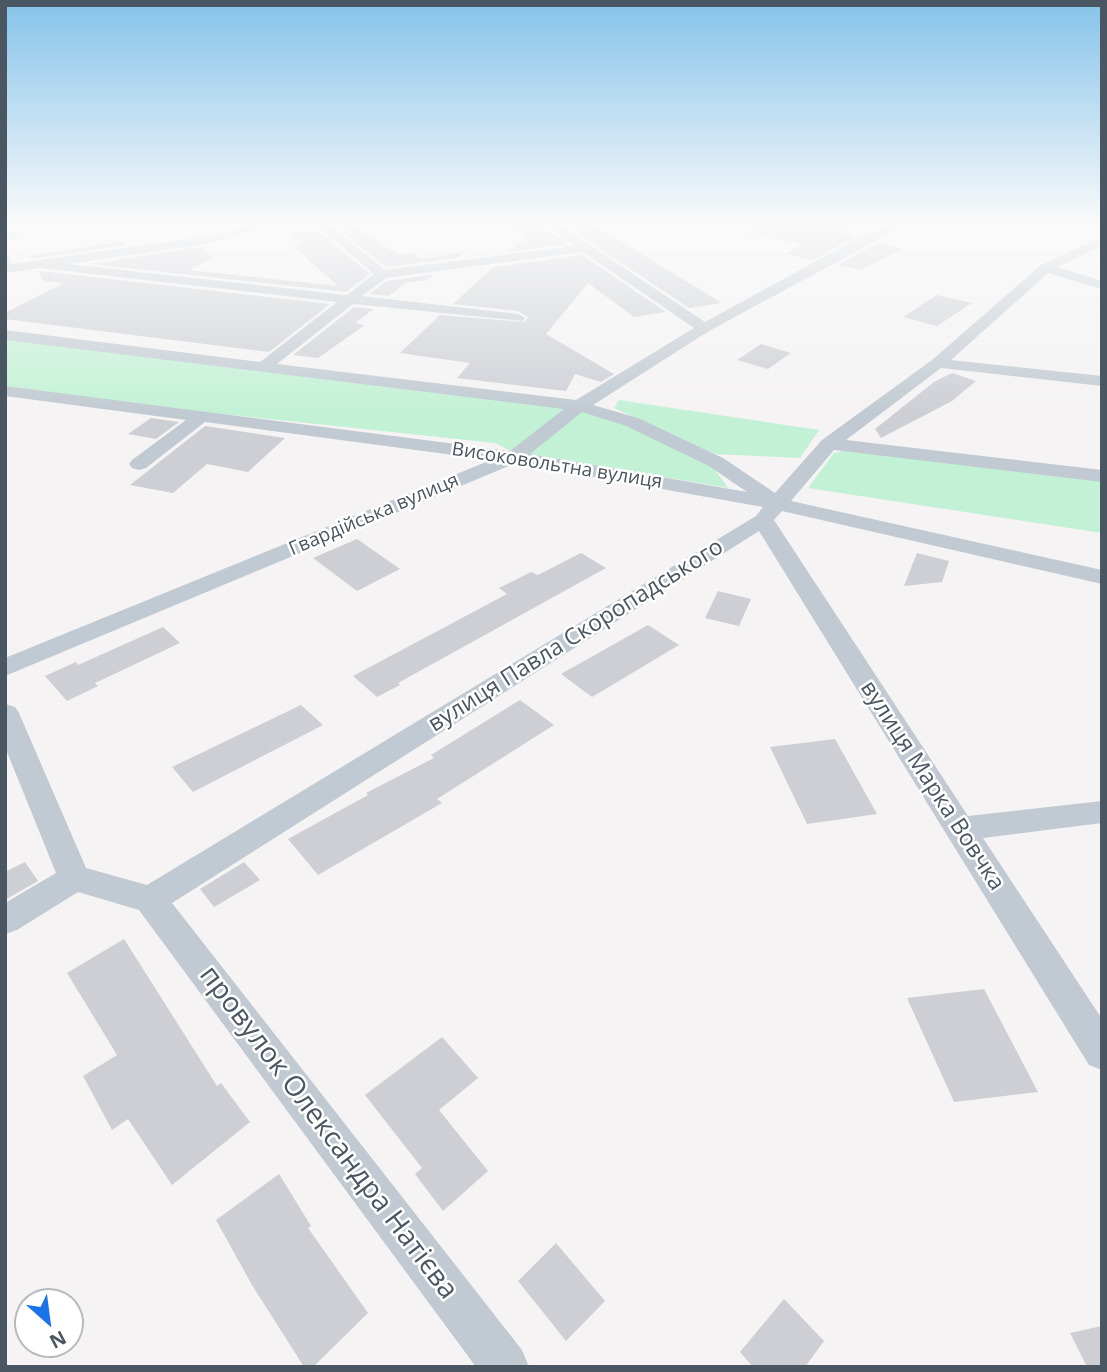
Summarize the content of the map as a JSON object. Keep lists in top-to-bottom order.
{
  "streets": {
    "street": [
      "Високовольтна вулиця",
      "Гвардійська вулиця",
      "вулиця Павла Скоропадського",
      "вулиця Марка Вовчка",
      "провулок Олександра Натієва"
    ]
  },
  "crossings": [
    ["Високовольтна вулиця", "Гвардійська вулиця"],
    ["Високовольтна вулиця", "вулиця Павла Скоропадського"],
    ["Високовольтна вулиця", "вулиця Марка Вовчка"],
    ["вулиця Павла Скоропадського", "вулиця Марка Вовчка"],
    ["вулиця Павла Скоропадського", "провулок Олександра Натієва"]
  ],
  "north": "bottom right"
}
